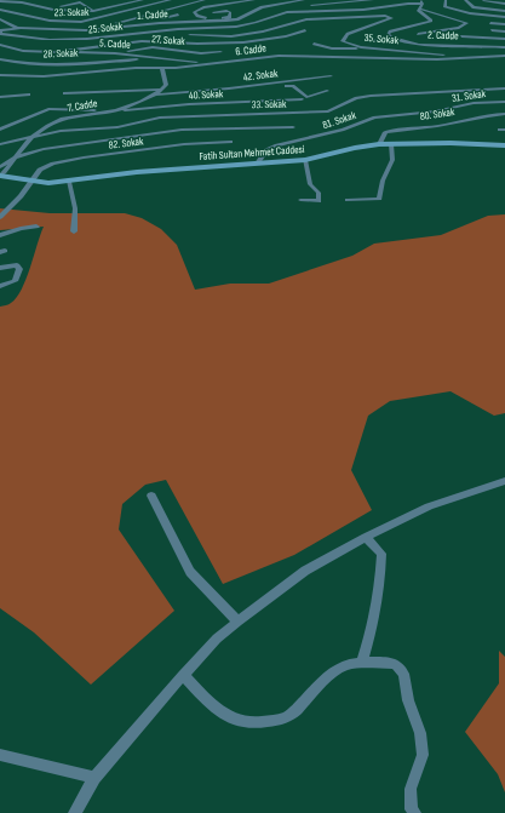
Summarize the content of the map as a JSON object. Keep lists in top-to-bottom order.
{
  "streets": {
    "main road": ["Fatih Sultan Mehmet Caddesi"],
    "street": [
      "23. Sokak",
      "1. Cadde",
      "25. Sokak",
      "2. Cadde",
      "35. Sokak",
      "27. Sokak",
      "5. Cadde",
      "6. Cadde",
      "28. Sokak",
      "42. Sokak",
      "40. Sokak",
      "31. Sokak",
      "33. Sokak",
      "7. Cadde",
      "80. Sokak",
      "81. Sokak",
      "82. Sokak"
    ]
  },
  "crossings": [
    ["1. Cadde", "25. Sokak"],
    ["35. Sokak", "6. Cadde"],
    ["27. Sokak", "5. Cadde"],
    ["5. Cadde", "6. Cadde"],
    ["5. Cadde", "28. Sokak"],
    ["42. Sokak", "7. Cadde"],
    ["40. Sokak", "7. Cadde"],
    ["31. Sokak", "81. Sokak"],
    ["33. Sokak", "7. Cadde"],
    ["7. Cadde", "Fatih Sultan Mehmet Caddesi"],
    ["80. Sokak", "Fatih Sultan Mehmet Caddesi"],
    ["81. Sokak", "Fatih Sultan Mehmet Caddesi"],
    ["82. Sokak", "Fatih Sultan Mehmet Caddesi"]
  ]
}
